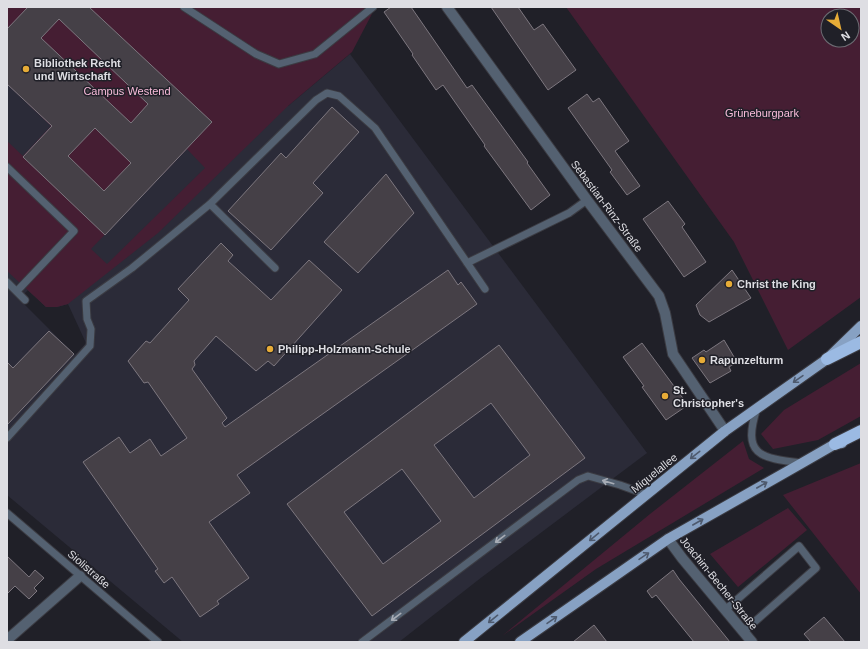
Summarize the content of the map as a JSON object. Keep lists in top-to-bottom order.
{
  "streets": {
    "main road": ["Miquelallee"],
    "street": ["Sebastian-Rinz-Straße", "Joachim-Becher-Straße"],
    "lane": ["Siolistraße"]
  },
  "crossings": [
    ["Sebastian-Rinz-Straße", "Miquelallee"]
  ],
  "parks": ["Campus Westend", "Grüneburgpark"],
  "places": [
    "Bibliothek Recht und Wirtschaft",
    "Christ the King",
    "Philipp-Holzmann-Schule",
    "Rapunzelturm",
    "St. Christopher's"
  ],
  "north": "bottom right"
}
